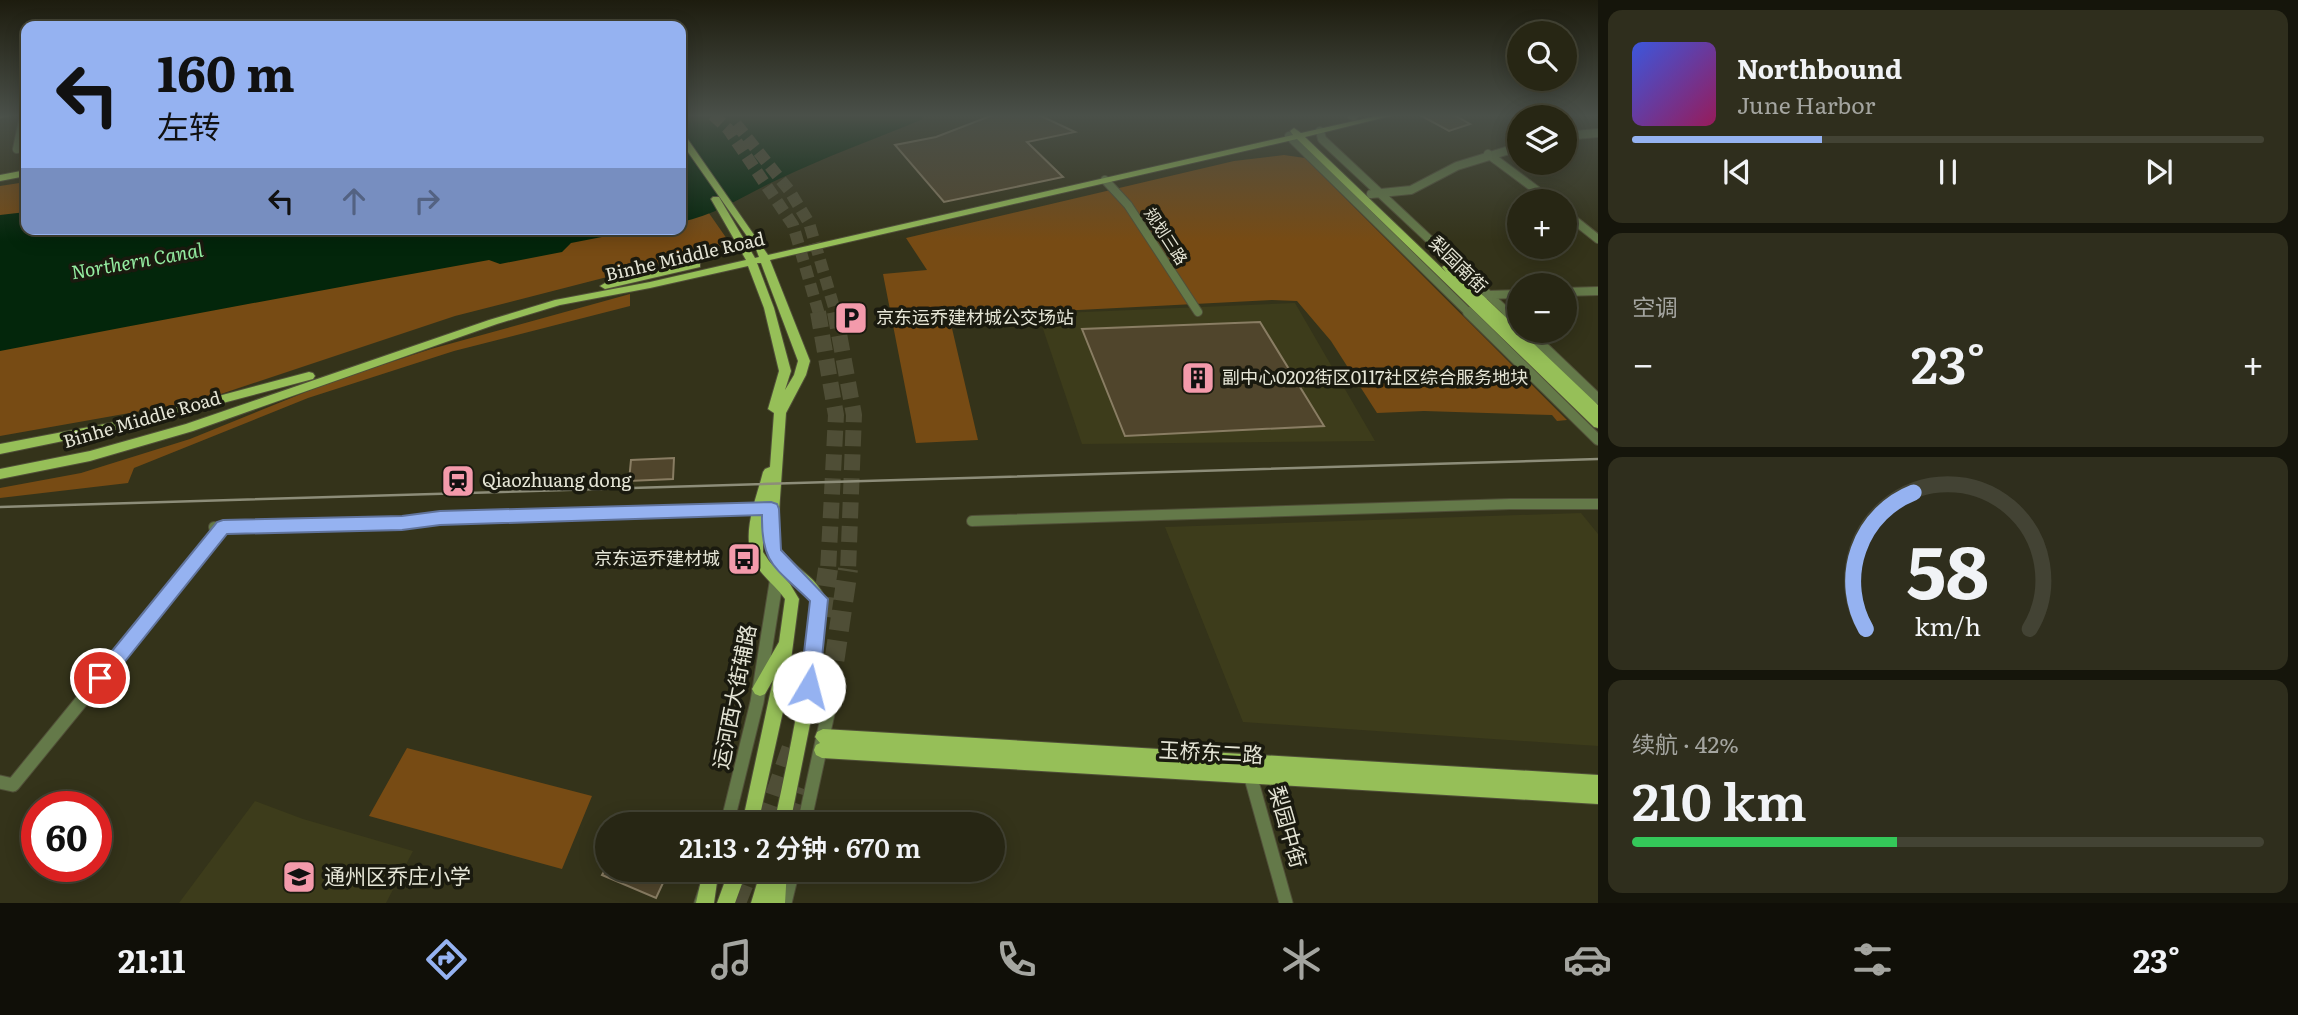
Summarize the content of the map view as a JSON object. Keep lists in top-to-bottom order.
{
  "streets": {
    "main road": ["Binhe Middle Road", "梨园南街", "玉桥东二路"],
    "street": ["规划三路", "运河西大街辅路", "梨园中街"]
  },
  "crossings": [
    ["规划三路", "Binhe Middle Road"],
    ["玉桥东二路", "梨园中街"]
  ],
  "water": ["Northern Canal"],
  "places": {
    "parking": ["京东运乔建材城公交场站"],
    "building": ["副中心0202街区0117社区综合服务地块"],
    "station": ["Qiaozhuang dong"],
    "bus stop": ["京东运乔建材城"],
    "school or university": ["通州区乔庄小学"]
  },
  "page": {
    "map_buttons": ["+", "−"],
    "turn": ["160 m", "左转"],
    "song": ["Northbound", "June Harbor"],
    "tile": [
      "空调",
      ["续航 · 42%", "210 km"]
    ],
    "heat": ["−", "23°", "+"],
    "limit": "60",
    "trip": "21:13 · 2 分钟 · 670 m",
    "tabs": ["21:11", "23°"],
    "gauge": ["58", "km/h"]
  }
}
